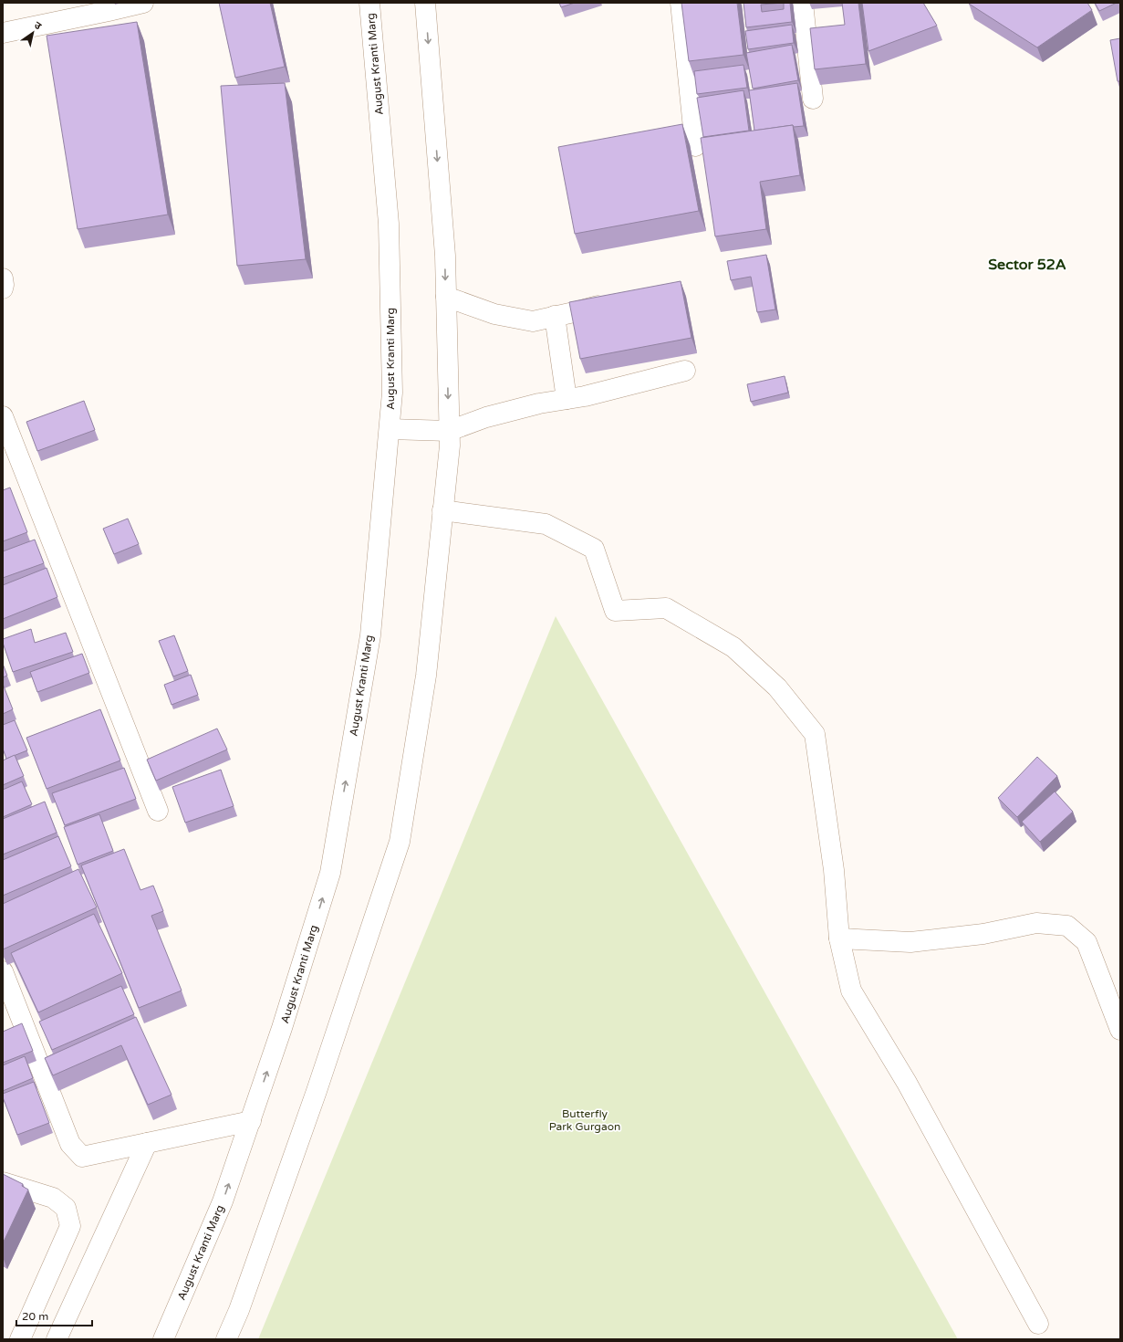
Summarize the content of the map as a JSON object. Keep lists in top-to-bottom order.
{
  "streets": {
    "street": ["August Kranti Marg"]
  },
  "districts": ["Sector 52A"],
  "parks": ["Butterfly Park Gurgaon"],
  "scale_bar": "20 m",
  "north": "top right"
}
